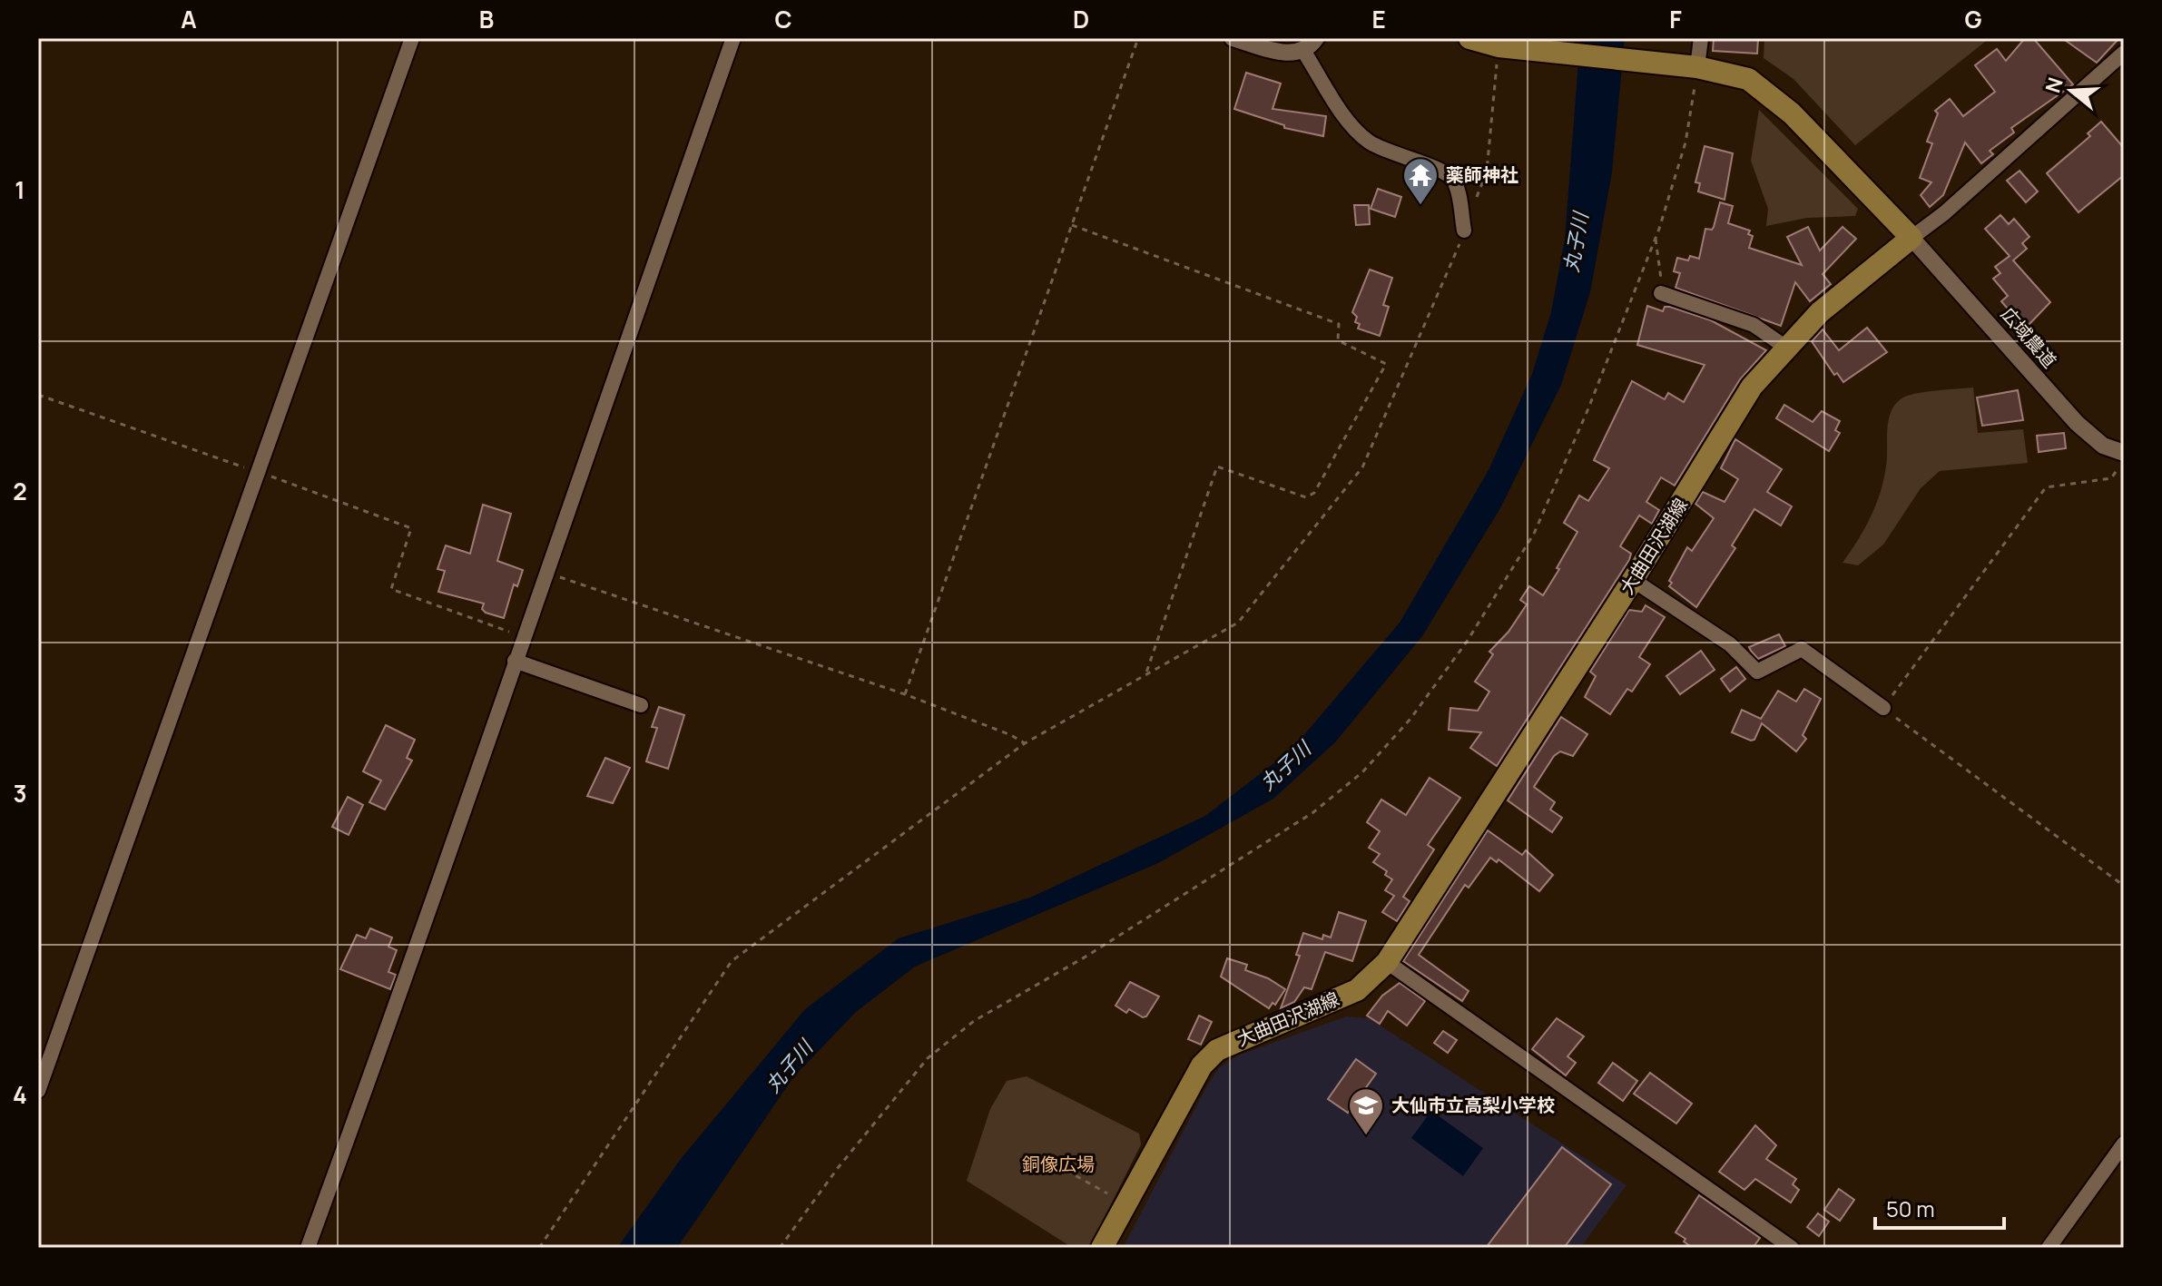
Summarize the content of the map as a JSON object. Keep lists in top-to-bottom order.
{
  "streets": {
    "main road": ["大曲田沢湖線"],
    "street": ["広域農道"]
  },
  "crossings": [
    ["広域農道", "大曲田沢湖線"]
  ],
  "water": ["丸子川"],
  "parks": ["銅像広場"],
  "places": {
    "temple": ["薬師神社"],
    "school or university": ["大仙市立高梨小学校"]
  },
  "scale_bar": "50 m",
  "north": "left",
  "grid": {
    "columns": [
      "A",
      "B",
      "C",
      "D",
      "E",
      "F",
      "G"
    ],
    "rows": [
      "1",
      "2",
      "3",
      "4"
    ]
  }
}
